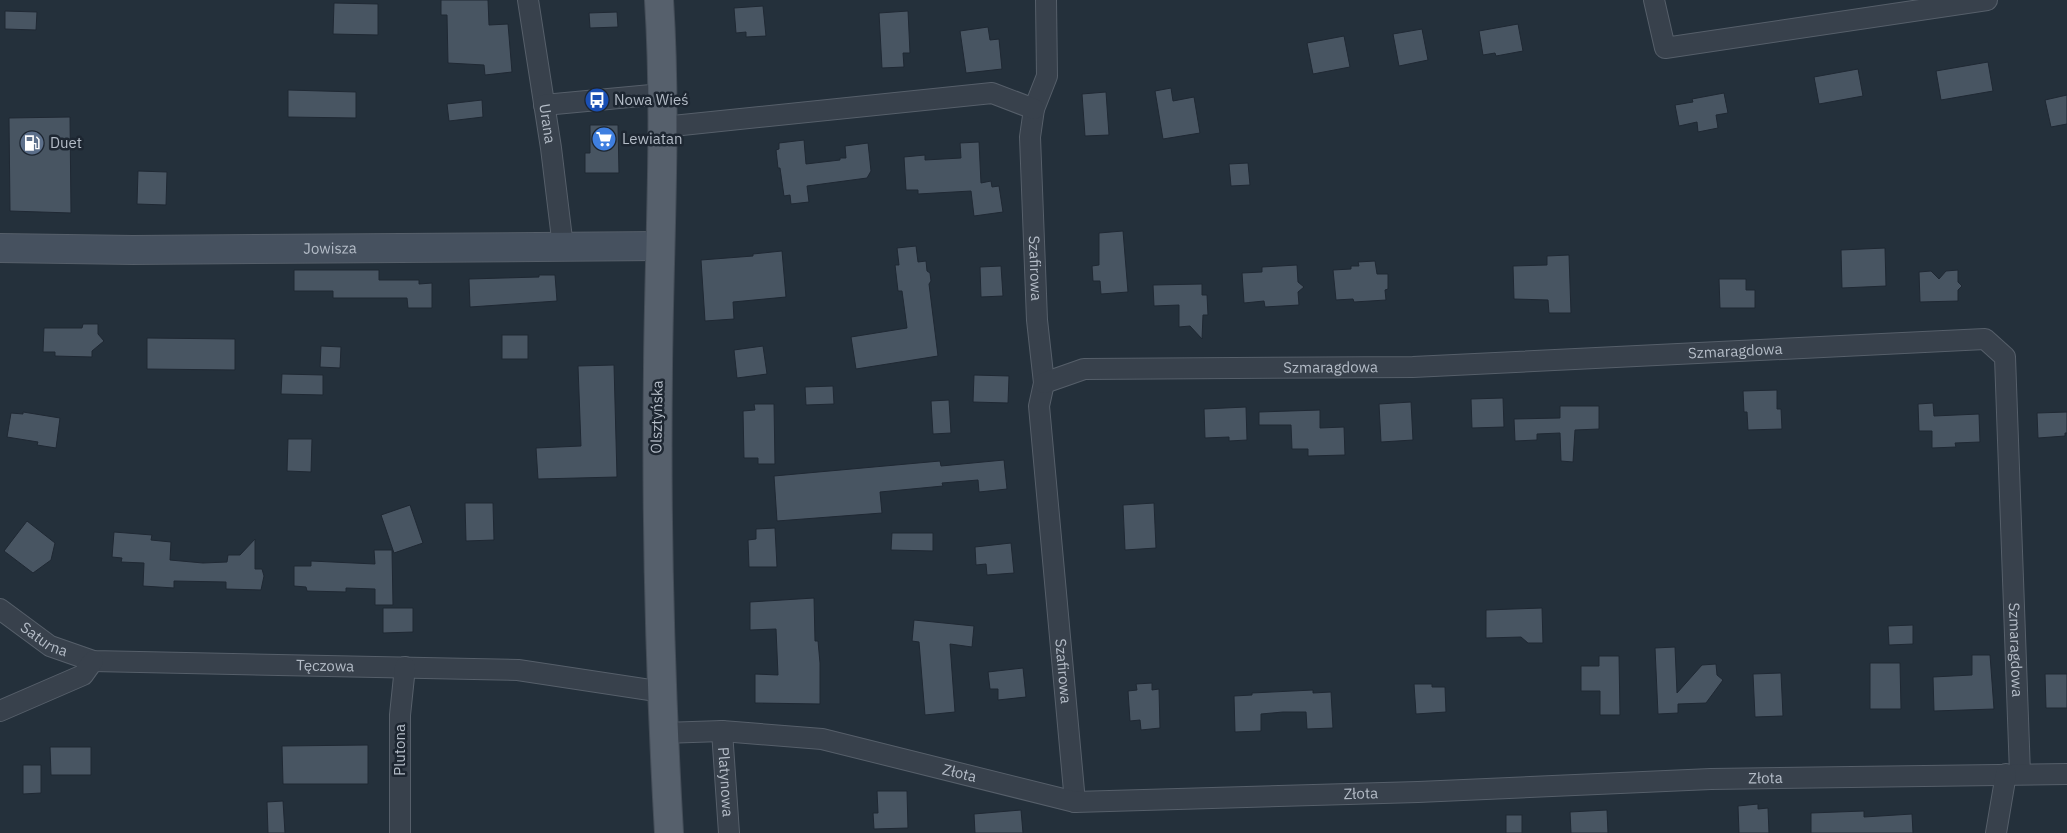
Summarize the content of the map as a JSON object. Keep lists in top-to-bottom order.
{
  "streets": {
    "main road": ["Olsztyńska"],
    "street": [
      "Urana",
      "Jowisza",
      "Szafirowa",
      "Szmaragdowa",
      "Saturna",
      "Tęczowa",
      "Plutona",
      "Złota",
      "Platynowa"
    ]
  },
  "crossings": [
    ["Urana", "Jowisza"],
    ["Jowisza", "Olsztyńska"],
    ["Szafirowa", "Szmaragdowa"],
    ["Szafirowa", "Złota"],
    ["Szmaragdowa", "Złota"],
    ["Olsztyńska", "Tęczowa"],
    ["Olsztyńska", "Złota"],
    ["Saturna", "Tęczowa"],
    ["Tęczowa", "Plutona"],
    ["Złota", "Platynowa"]
  ],
  "places": {
    "bus stop": ["Nowa Wieś"],
    "supermarket": ["Lewiatan"],
    "fuel station": ["Duet"]
  }
}
